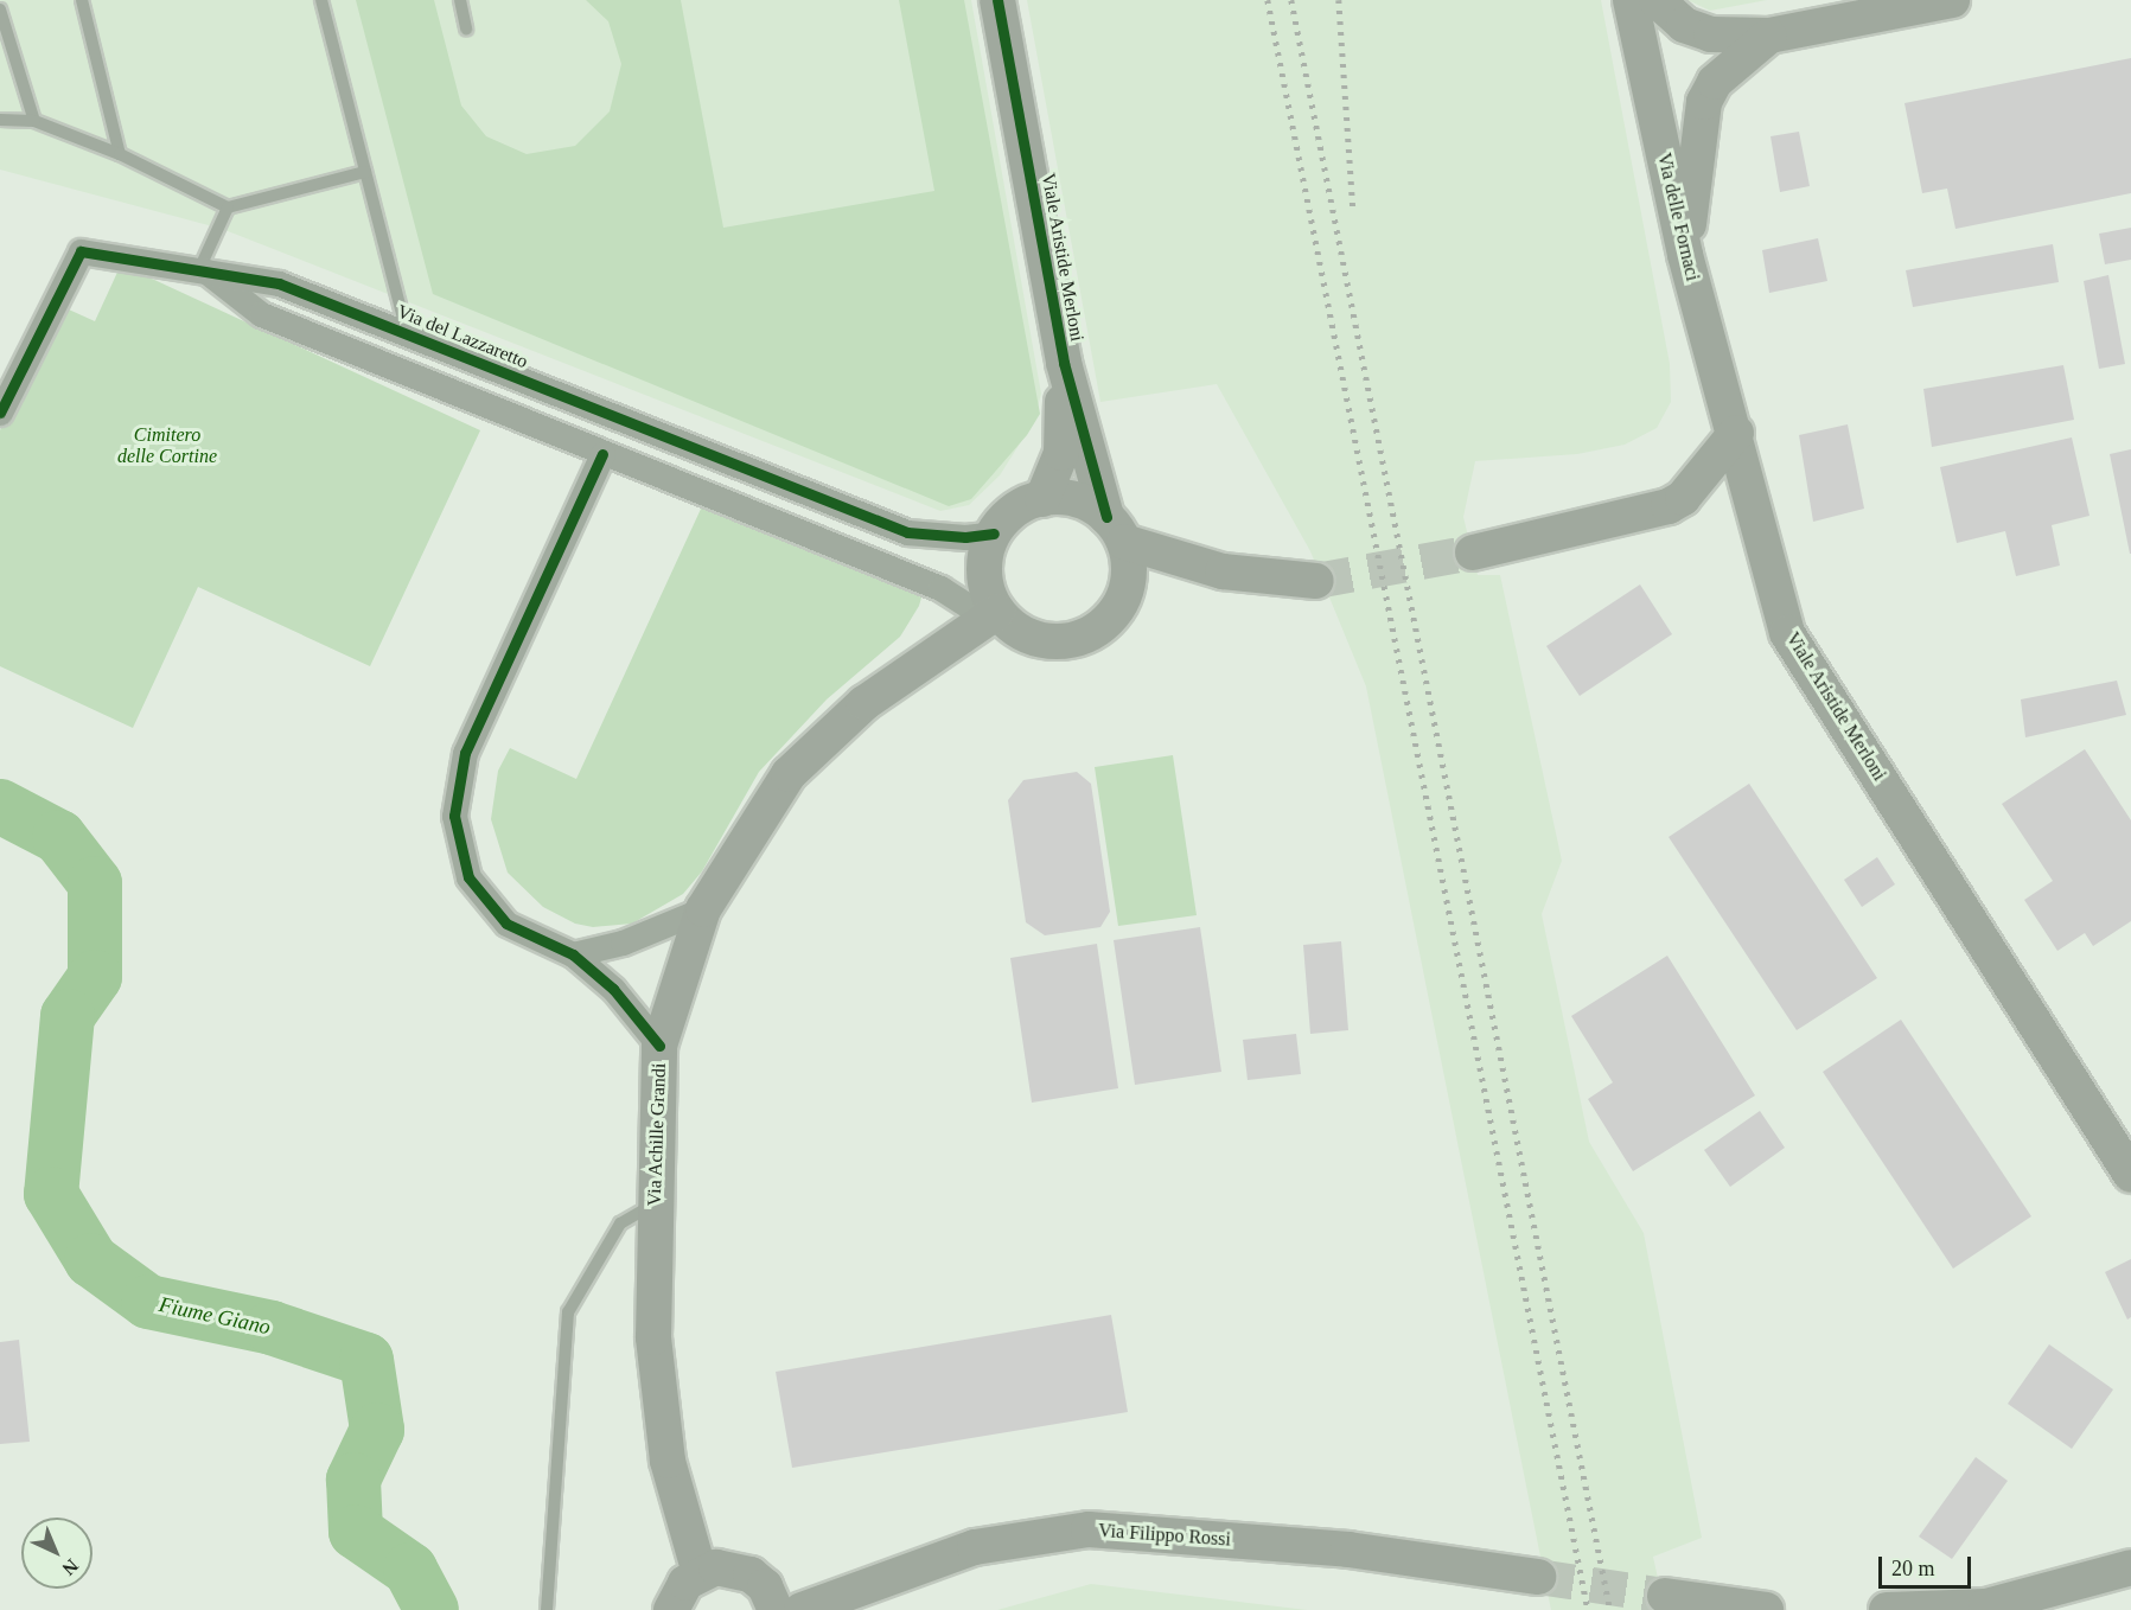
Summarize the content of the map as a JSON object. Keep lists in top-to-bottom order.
{
  "streets": {
    "main road": [
      "Via delle Fornaci",
      "Viale Aristide Merloni",
      "Via Achille Grandi",
      "Via Filippo Rossi"
    ],
    "street": ["Via del Lazzaretto"]
  },
  "crossings": [
    ["Via delle Fornaci", "Viale Aristide Merloni"],
    ["Viale Aristide Merloni", "Via del Lazzaretto"],
    ["Viale Aristide Merloni", "Via Achille Grandi"],
    ["Via del Lazzaretto", "Via Achille Grandi"]
  ],
  "water": ["Fiume Giano"],
  "parks": ["Cimitero delle Cortine"],
  "scale_bar": "20 m",
  "north": "bottom right"
}
